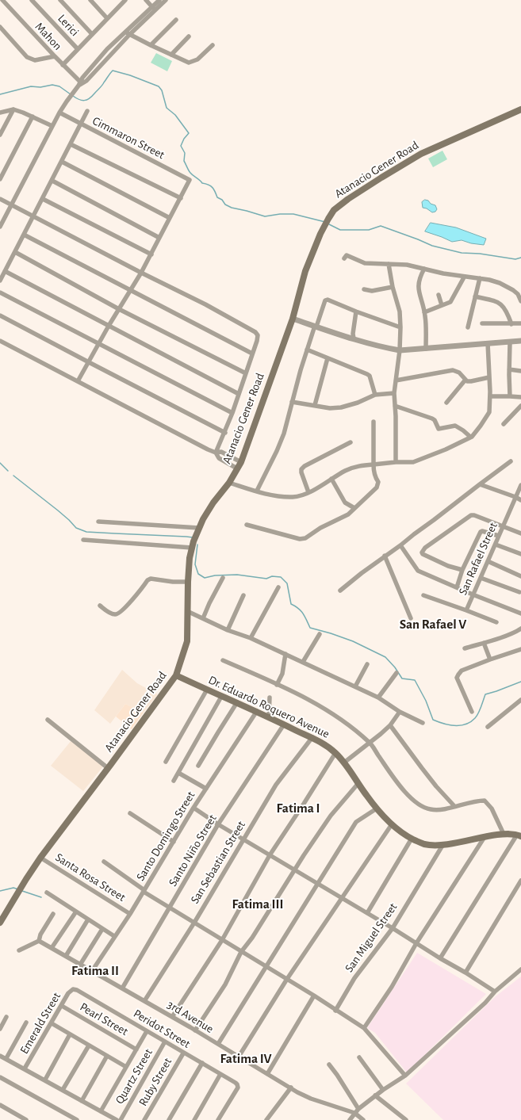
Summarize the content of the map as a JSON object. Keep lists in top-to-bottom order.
{
  "streets": {
    "main road": ["Atanacio Gener Road", "Dr. Eduardo Roquero Avenue"],
    "street": [
      "Lerici",
      "Mahon",
      "Cimmaron Street",
      "San Rafael Street",
      "Santo Domingo Street",
      "Santo Niño Street",
      "San Sebastian Street",
      "Santa Rosa Street",
      "San Miguel Street",
      "3rd Avenue",
      "Pearl Street",
      "Emerald Street",
      "Peridot Street",
      "Quartz Street",
      "Ruby Street"
    ]
  },
  "crossings": [
    ["Atanacio Gener Road", "Dr. Eduardo Roquero Avenue"],
    ["Atanacio Gener Road", "Santa Rosa Street"],
    ["Dr. Eduardo Roquero Avenue", "Santo Domingo Street"],
    ["Dr. Eduardo Roquero Avenue", "Santo Niño Street"],
    ["Dr. Eduardo Roquero Avenue", "San Sebastian Street"],
    ["Dr. Eduardo Roquero Avenue", "San Miguel Street"],
    ["Santo Domingo Street", "Santa Rosa Street"],
    ["Santo Domingo Street", "3rd Avenue"],
    ["Santo Niño Street", "3rd Avenue"],
    ["San Sebastian Street", "3rd Avenue"],
    ["Pearl Street", "Emerald Street"],
    ["Emerald Street", "Peridot Street"],
    ["Peridot Street", "Quartz Street"],
    ["Peridot Street", "Ruby Street"]
  ],
  "districts": [
    "San Rafael V",
    "Fatima I",
    "Fatima III",
    "Fatima II",
    "Fatima IV"
  ]
}
